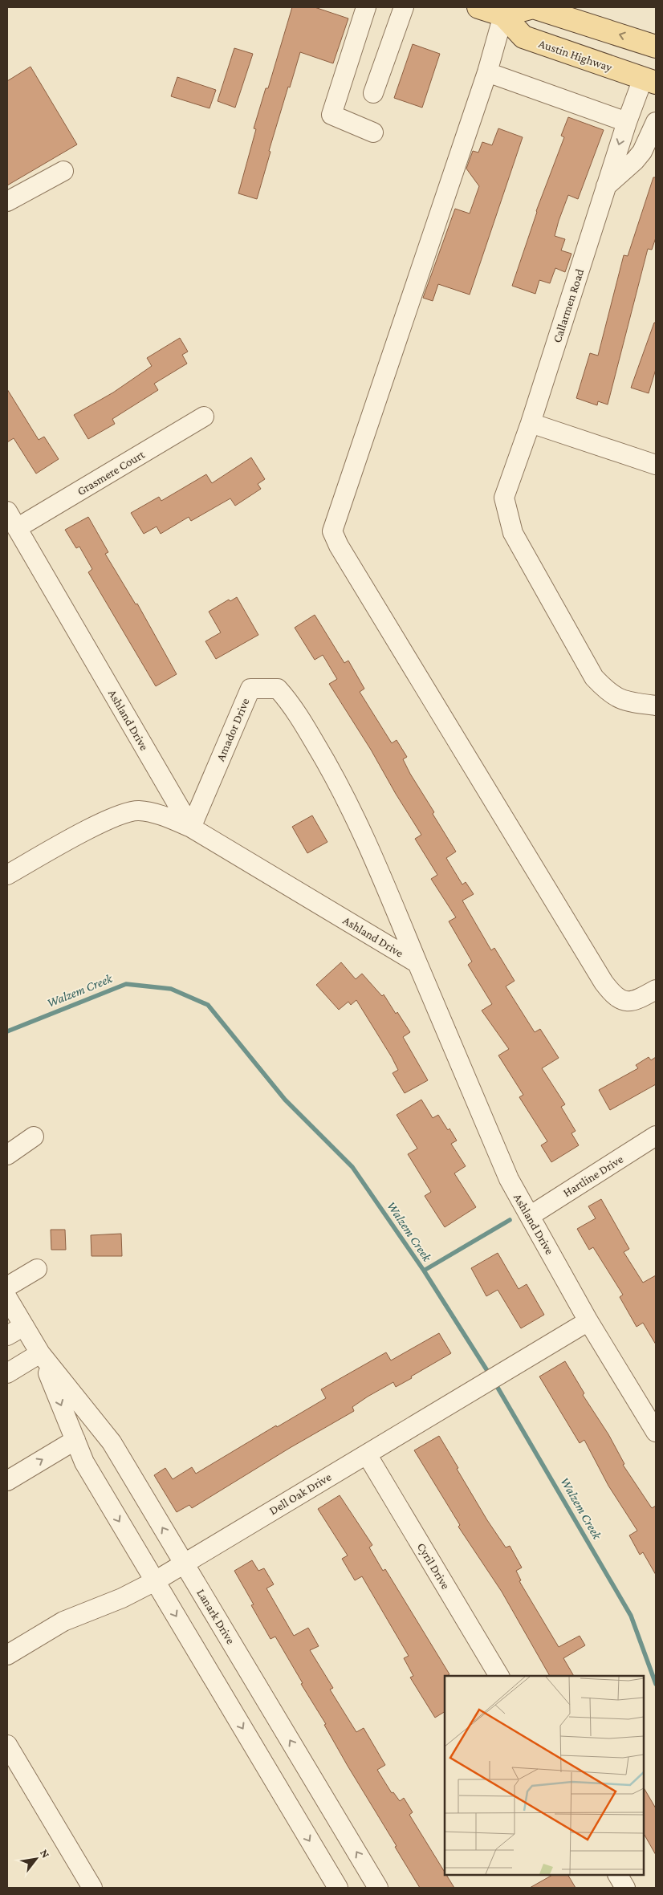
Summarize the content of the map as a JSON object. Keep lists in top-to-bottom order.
{
  "streets": {
    "main road": ["Austin Highway"],
    "street": [
      "Callarmen Road",
      "Grasmere Court",
      "Ashland Drive",
      "Amador Drive",
      "Hartline Drive",
      "Dell Oak Drive",
      "Cyril Drive",
      "Lanark Drive"
    ]
  },
  "crossings": [
    ["Austin Highway", "Callarmen Road"],
    ["Grasmere Court", "Ashland Drive"],
    ["Ashland Drive", "Amador Drive"],
    ["Ashland Drive", "Hartline Drive"],
    ["Ashland Drive", "Dell Oak Drive"],
    ["Dell Oak Drive", "Cyril Drive"],
    ["Dell Oak Drive", "Lanark Drive"]
  ],
  "water": ["Walzem Creek"],
  "north": "top right"
}
